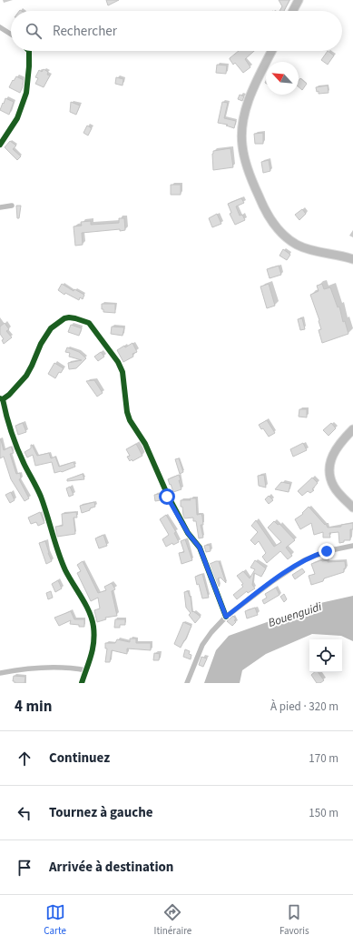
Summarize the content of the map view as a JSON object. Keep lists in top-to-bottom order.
{
  "water": ["Bouenguidi"],
  "north": "top left",
  "page": {
    "search": "Rechercher",
    "heading": ["4 min", "À pied · 320 m"],
    "list": [
      ["Continuez", "170 m"],
      ["Tournez à gauche", "150 m"],
      "Arrivée à destination"
    ],
    "nav": ["Carte", "Itinéraire", "Favoris"]
  }
}
